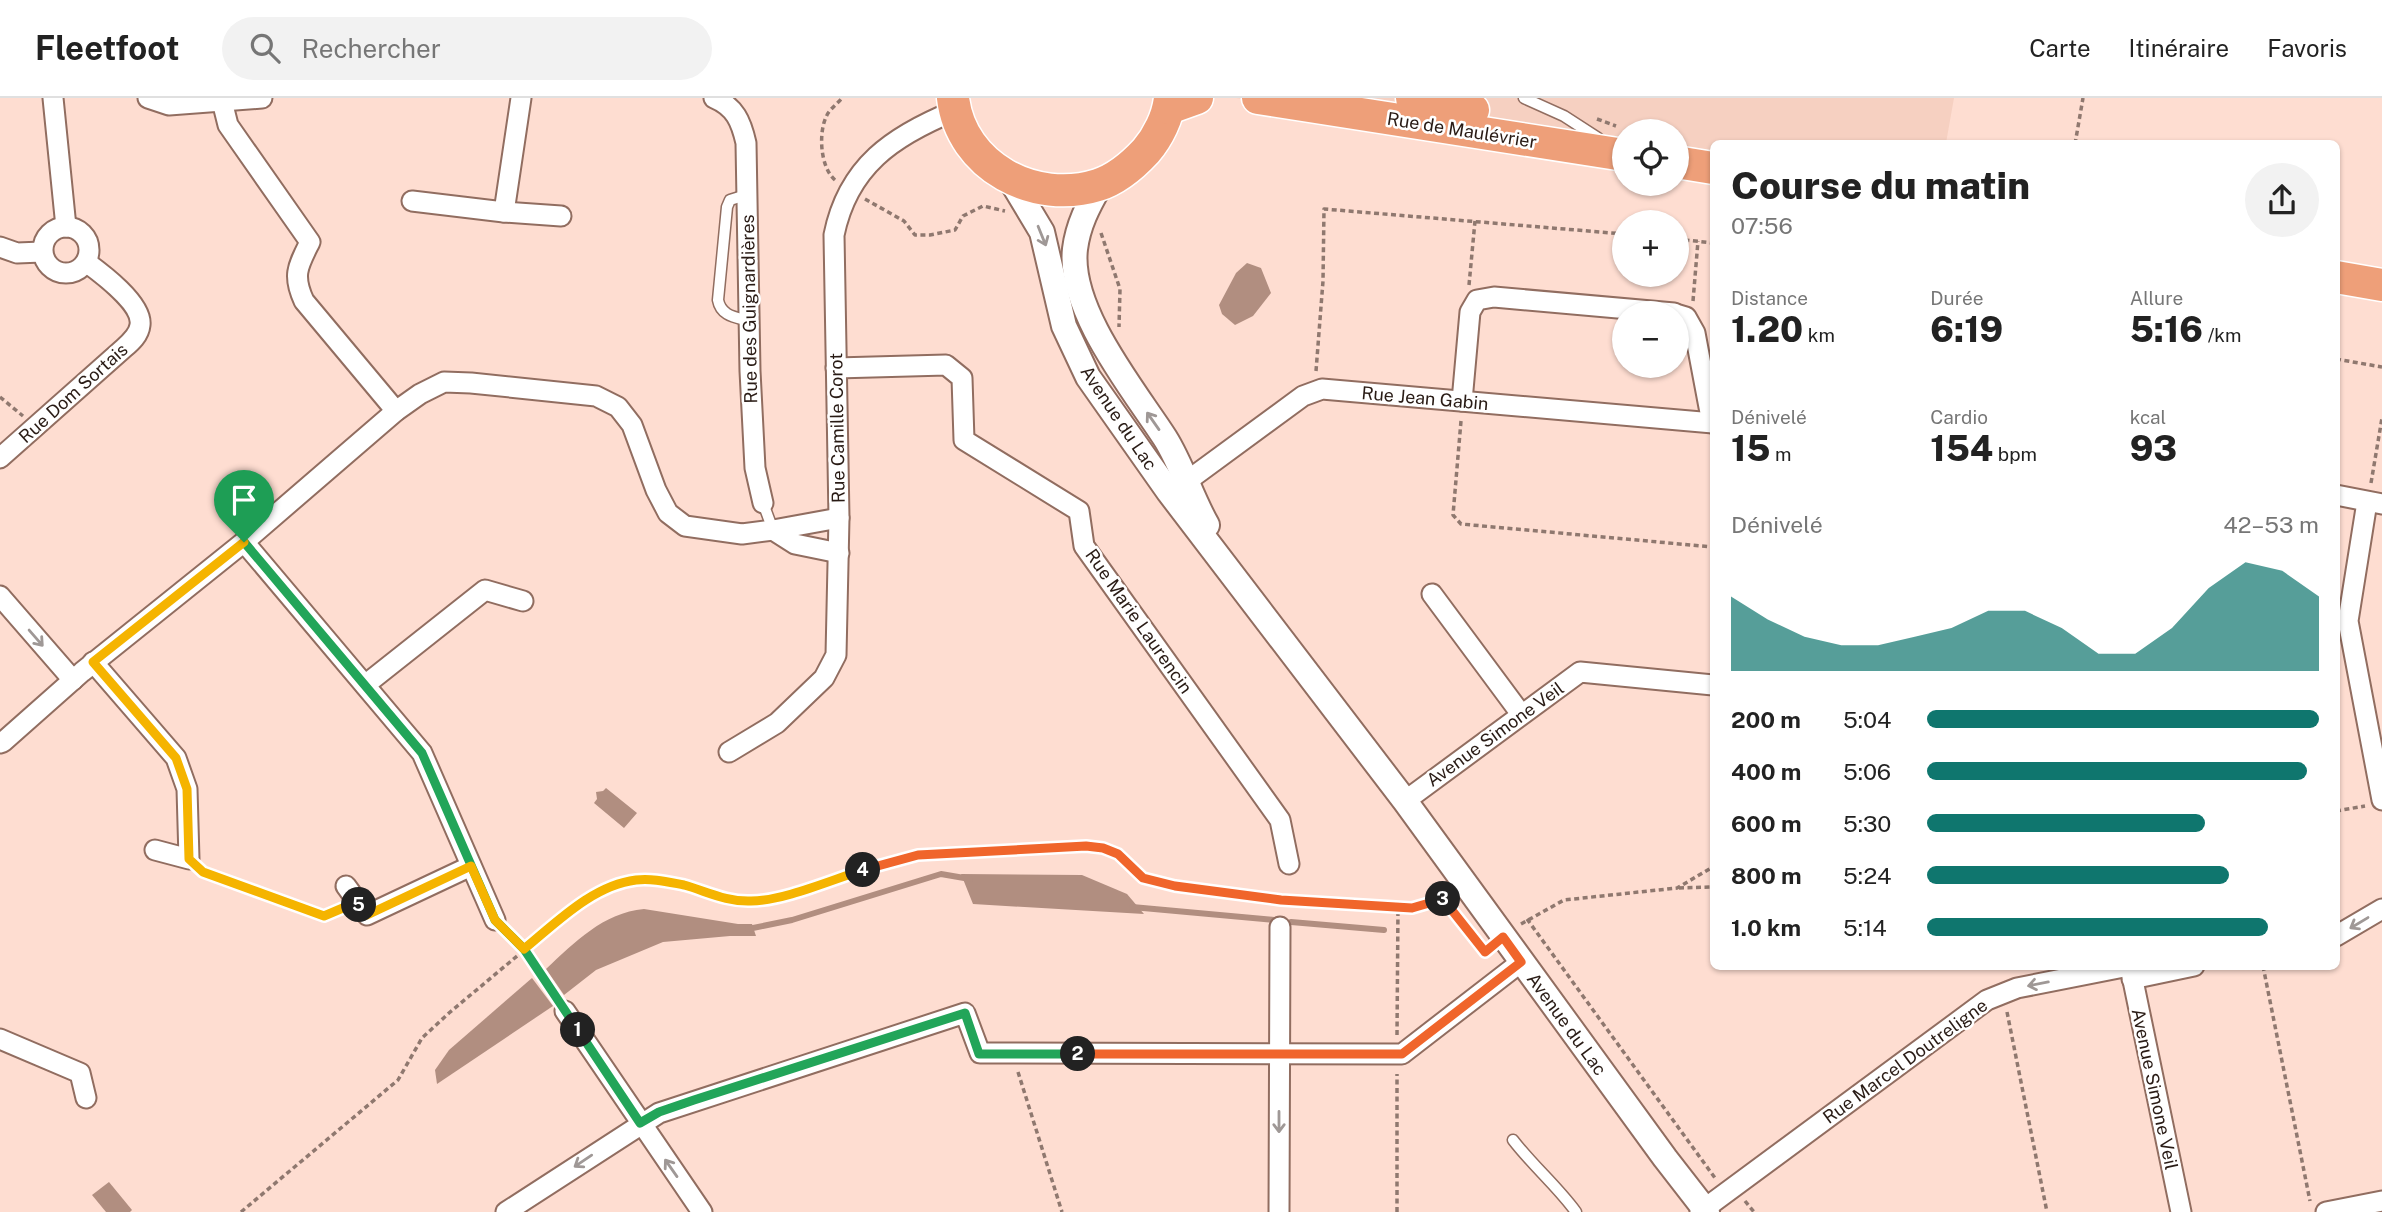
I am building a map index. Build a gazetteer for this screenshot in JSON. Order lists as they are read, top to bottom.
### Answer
{
  "streets": {
    "main road": ["Rue de Maulévrier"],
    "street": [
      "Rue des Guignardières",
      "Rue Dom Sortais",
      "Rue Jean Gabin",
      "Avenue du Lac",
      "Rue Camille Corot",
      "Rue Marie Laurencin",
      "Avenue Simone Veil",
      "Rue Marcel Doutreligne"
    ]
  },
  "crossings": [
    ["Rue Jean Gabin", "Avenue du Lac"],
    ["Avenue du Lac", "Avenue Simone Veil"],
    ["Avenue du Lac", "Rue Marcel Doutreligne"],
    ["Rue Camille Corot", "Rue Marie Laurencin"],
    ["Avenue Simone Veil", "Rue Marcel Doutreligne"]
  ],
  "page": {
    "header": "Fleetfoot",
    "search": "Rechercher",
    "nav": ["Carte", "Itinéraire", "Favoris"],
    "map_buttons": ["+", "−"],
    "heading": ["Course du matin", "07:56"],
    "stats": [
      ["Distance", "1.20 km"],
      ["Durée", "6:19"],
      ["Allure", "5:16 /km"],
      ["Dénivelé", "15 m"],
      ["Cardio", "154 bpm"],
      ["kcal", "93"]
    ],
    "chart": ["Dénivelé", "42–53 m"],
    "list": [
      {
        "name": "200 m",
        "note": "5:04"
      },
      {
        "name": "400 m",
        "note": "5:06"
      },
      {
        "name": "600 m",
        "note": "5:30"
      },
      {
        "name": "800 m",
        "note": "5:24"
      },
      {
        "name": "1.0 km",
        "note": "5:14"
      }
    ],
    "pins": [
      "4",
      "3",
      "5",
      "1",
      "2"
    ]
  }
}
